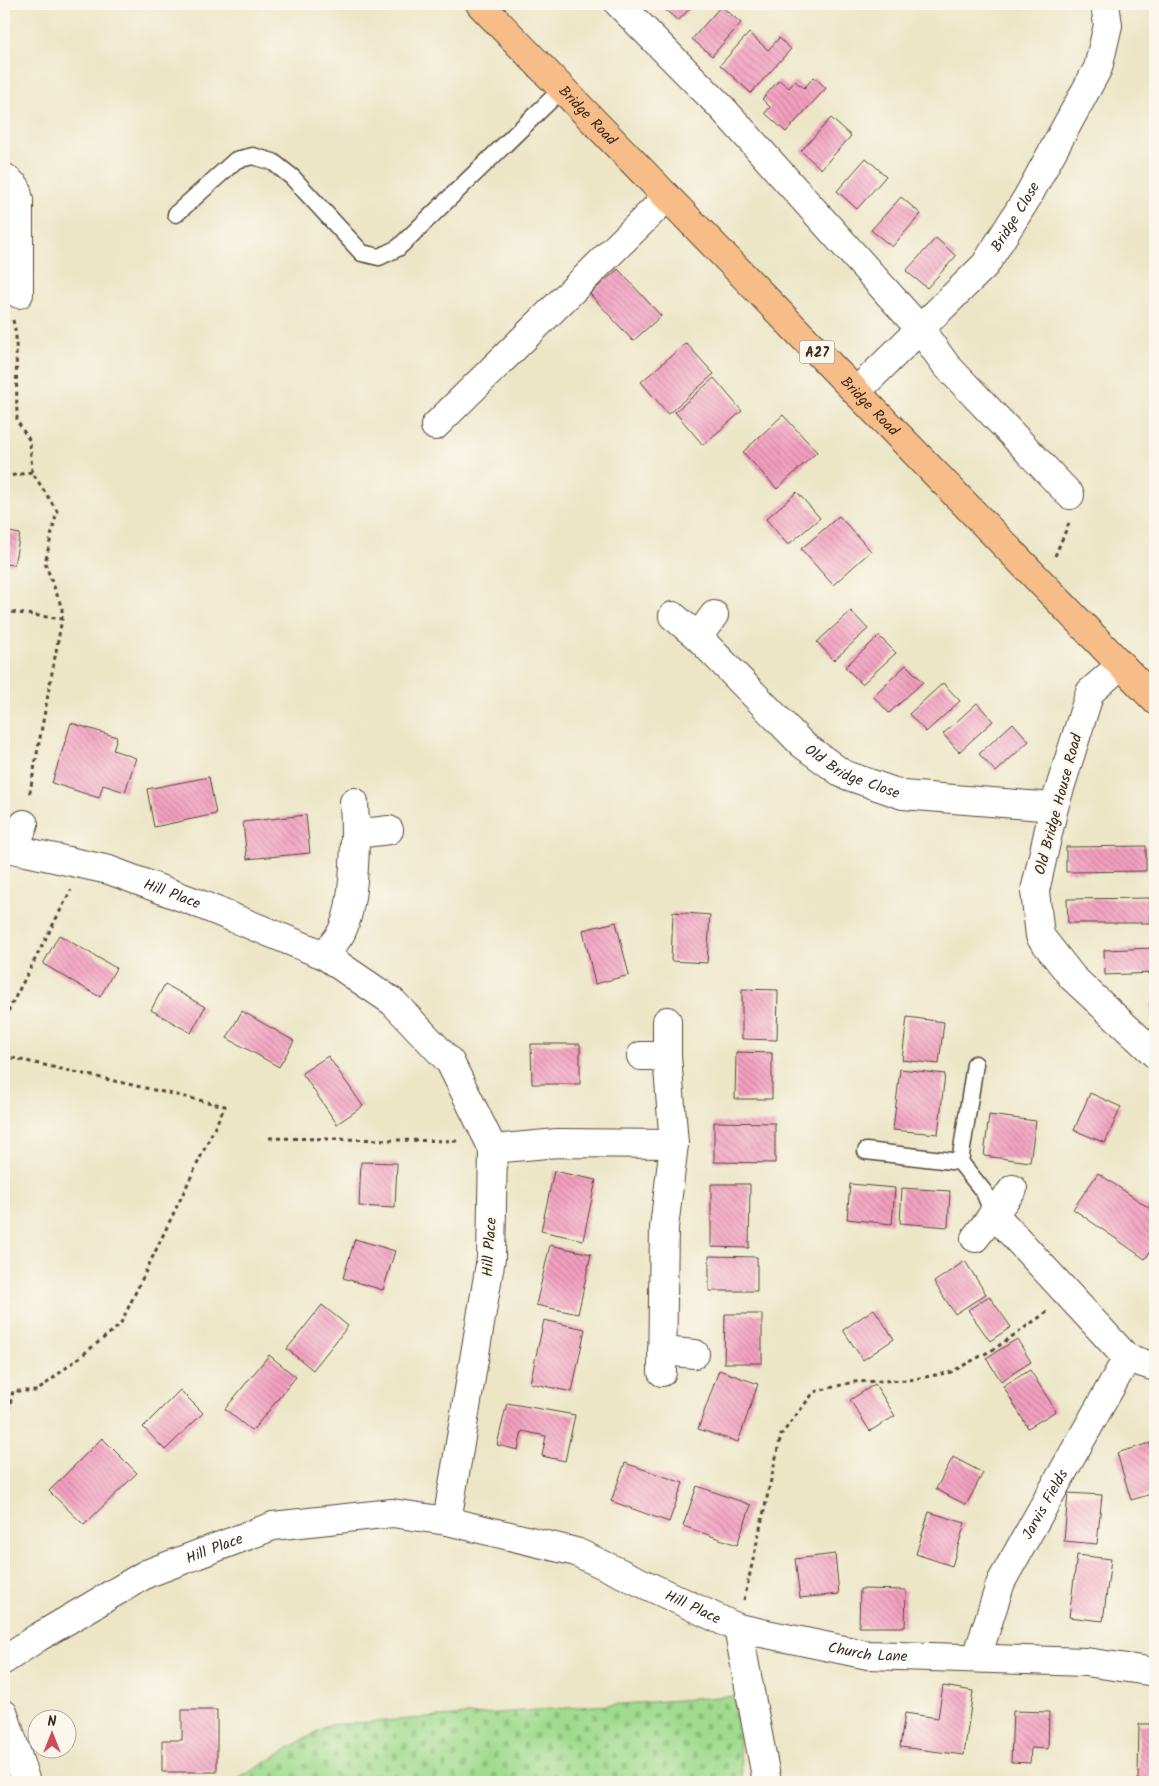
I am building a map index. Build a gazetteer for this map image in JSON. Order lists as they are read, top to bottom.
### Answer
{
  "streets": {
    "main road": ["Bridge Road", "A27"],
    "street": [
      "Bridge Close",
      "Old Bridge Close",
      "Old Bridge House Road",
      "Hill Place",
      "Jarvis Fields",
      "Church Lane"
    ]
  },
  "crossings": [
    ["Bridge Road", "Bridge Close"],
    ["Bridge Road", "Old Bridge House Road"],
    ["Old Bridge Close", "Old Bridge House Road"],
    ["Hill Place", "Church Lane"],
    ["Jarvis Fields", "Church Lane"]
  ],
  "north": "top"
}
